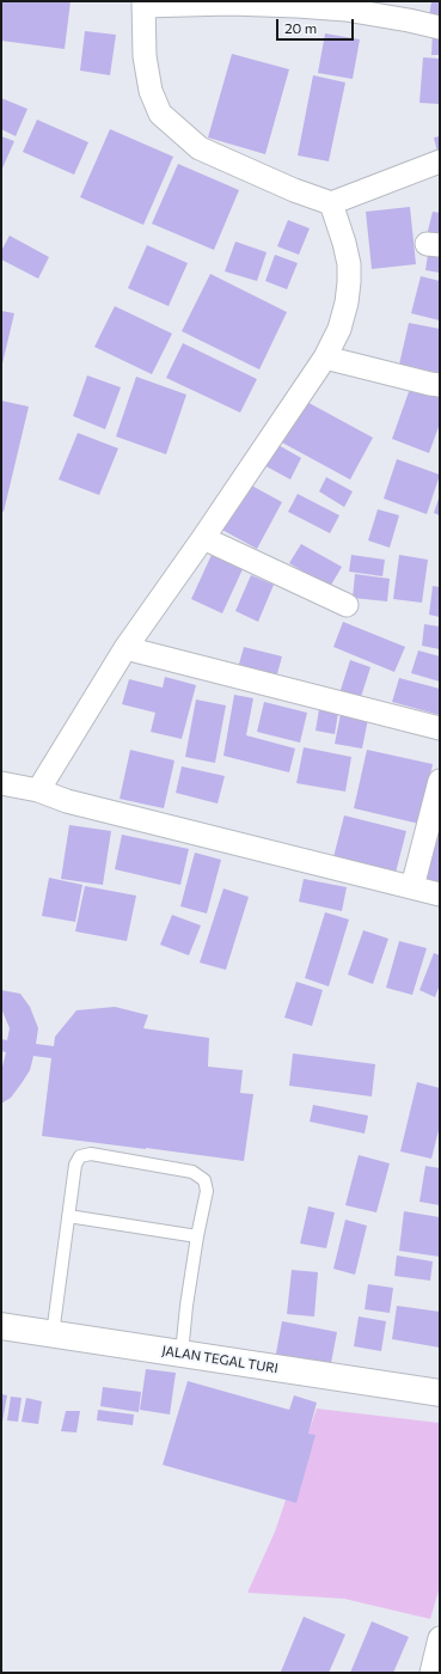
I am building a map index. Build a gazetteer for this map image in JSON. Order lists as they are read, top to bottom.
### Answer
{
  "streets": {
    "main road": ["JALAN TEGAL TURI"]
  },
  "scale_bar": "20 m"
}
